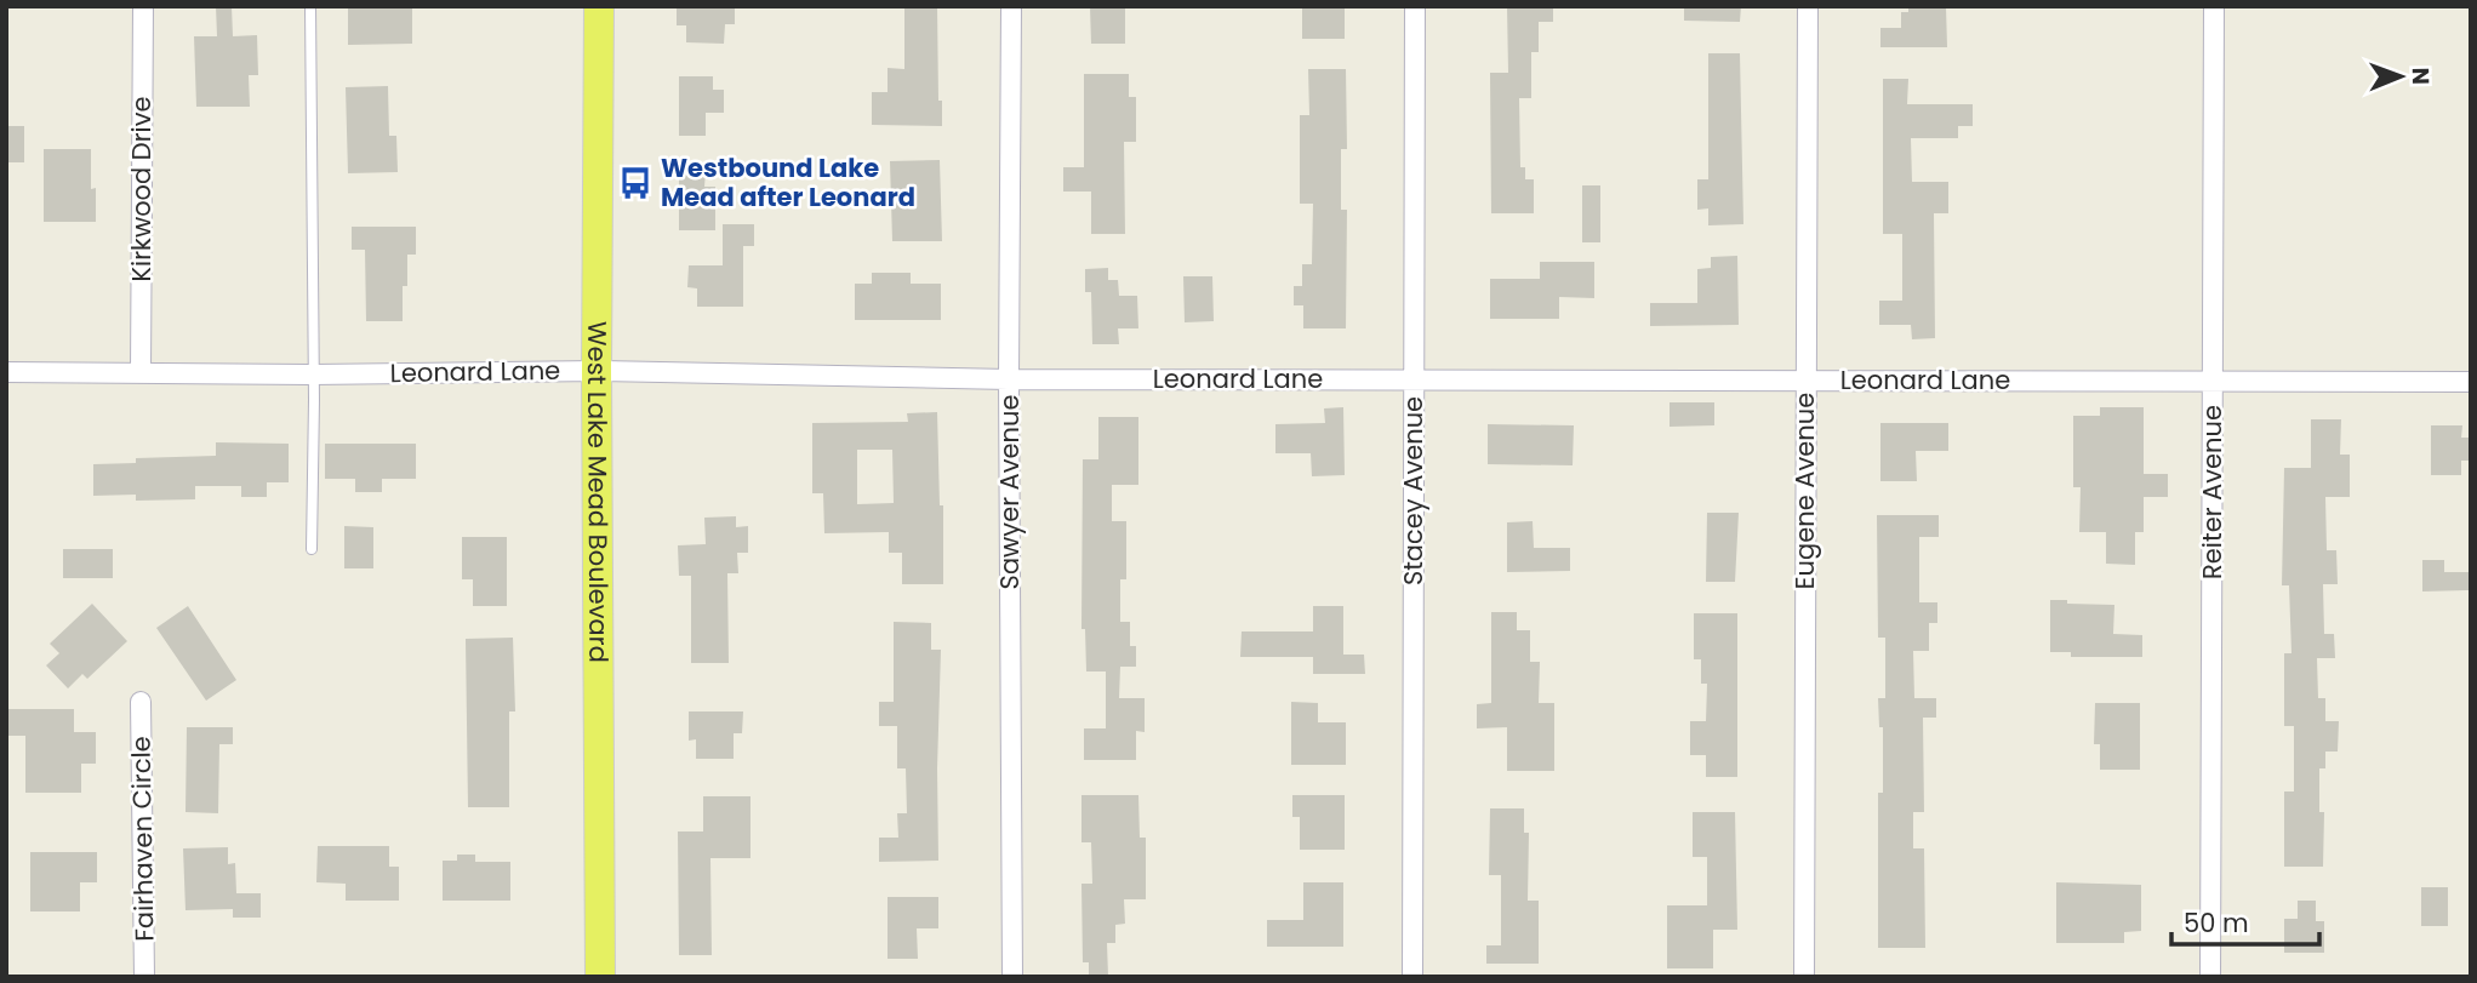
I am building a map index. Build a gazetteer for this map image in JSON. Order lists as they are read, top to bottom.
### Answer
{
  "streets": {
    "main road": ["West Lake Mead Boulevard"],
    "street": [
      "Kirkwood Drive",
      "Leonard Lane",
      "Stacey Avenue",
      "Eugene Avenue",
      "Sawyer Avenue",
      "Reiter Avenue",
      "Fairhaven Circle"
    ]
  },
  "crossings": [
    ["Kirkwood Drive", "Leonard Lane"],
    ["Leonard Lane", "Stacey Avenue"],
    ["Leonard Lane", "Eugene Avenue"],
    ["Leonard Lane", "West Lake Mead Boulevard"],
    ["Leonard Lane", "Sawyer Avenue"],
    ["Leonard Lane", "Reiter Avenue"]
  ],
  "places": {
    "bus stop": ["Westbound Lake Mead after Leonard"]
  },
  "scale_bar": "50 m",
  "north": "right"
}
